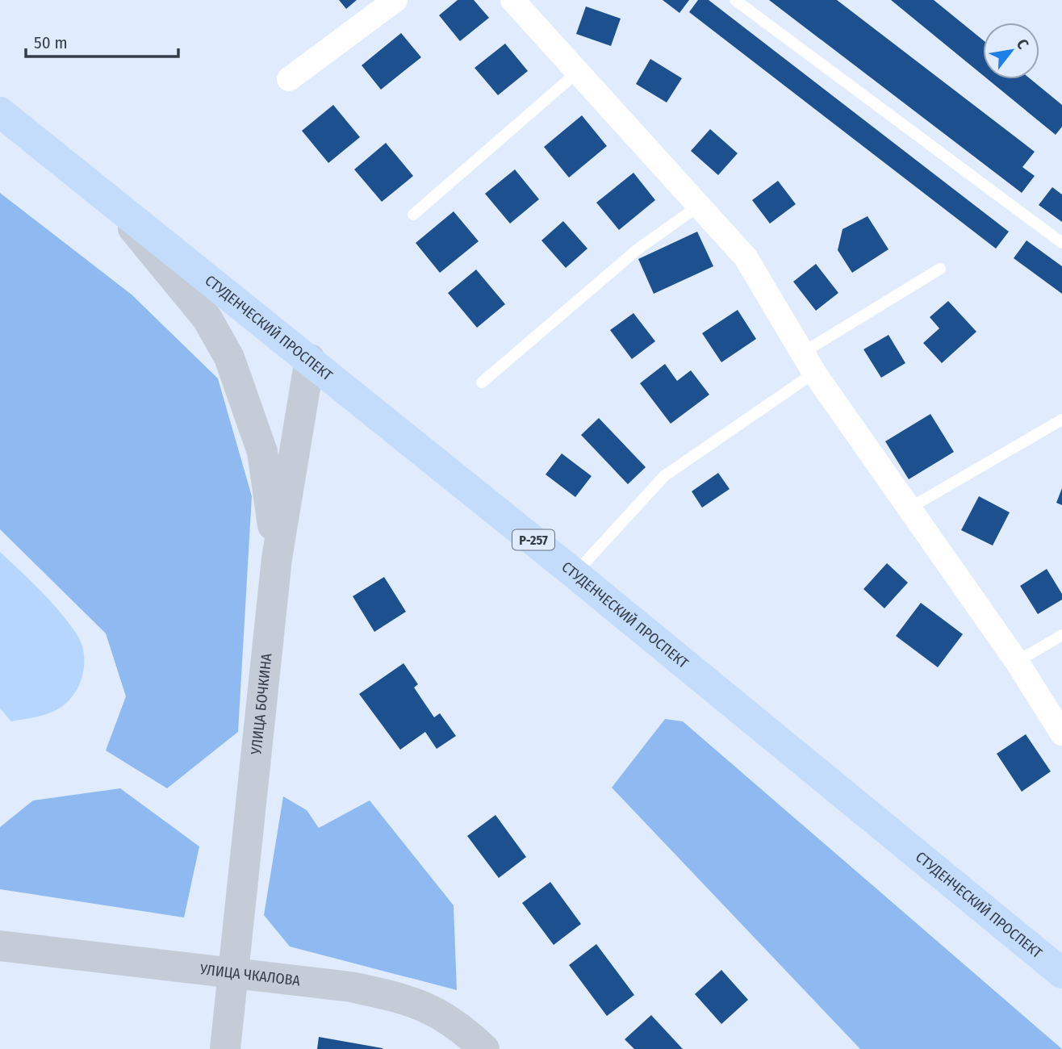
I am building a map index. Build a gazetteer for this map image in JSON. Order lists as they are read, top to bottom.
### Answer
{
  "streets": {
    "highway": ["СТУДЕНЧЕСКИЙ ПРОСПЕКТ", "Р-257"],
    "main road": ["УЛИЦА БОЧКИНА", "УЛИЦА ЧКАЛОВА"]
  },
  "crossings": [
    ["СТУДЕНЧЕСКИЙ ПРОСПЕКТ", "УЛИЦА БОЧКИНА"],
    ["УЛИЦА БОЧКИНА", "УЛИЦА ЧКАЛОВА"]
  ],
  "scale_bar": "50 m",
  "north": "top right"
}
